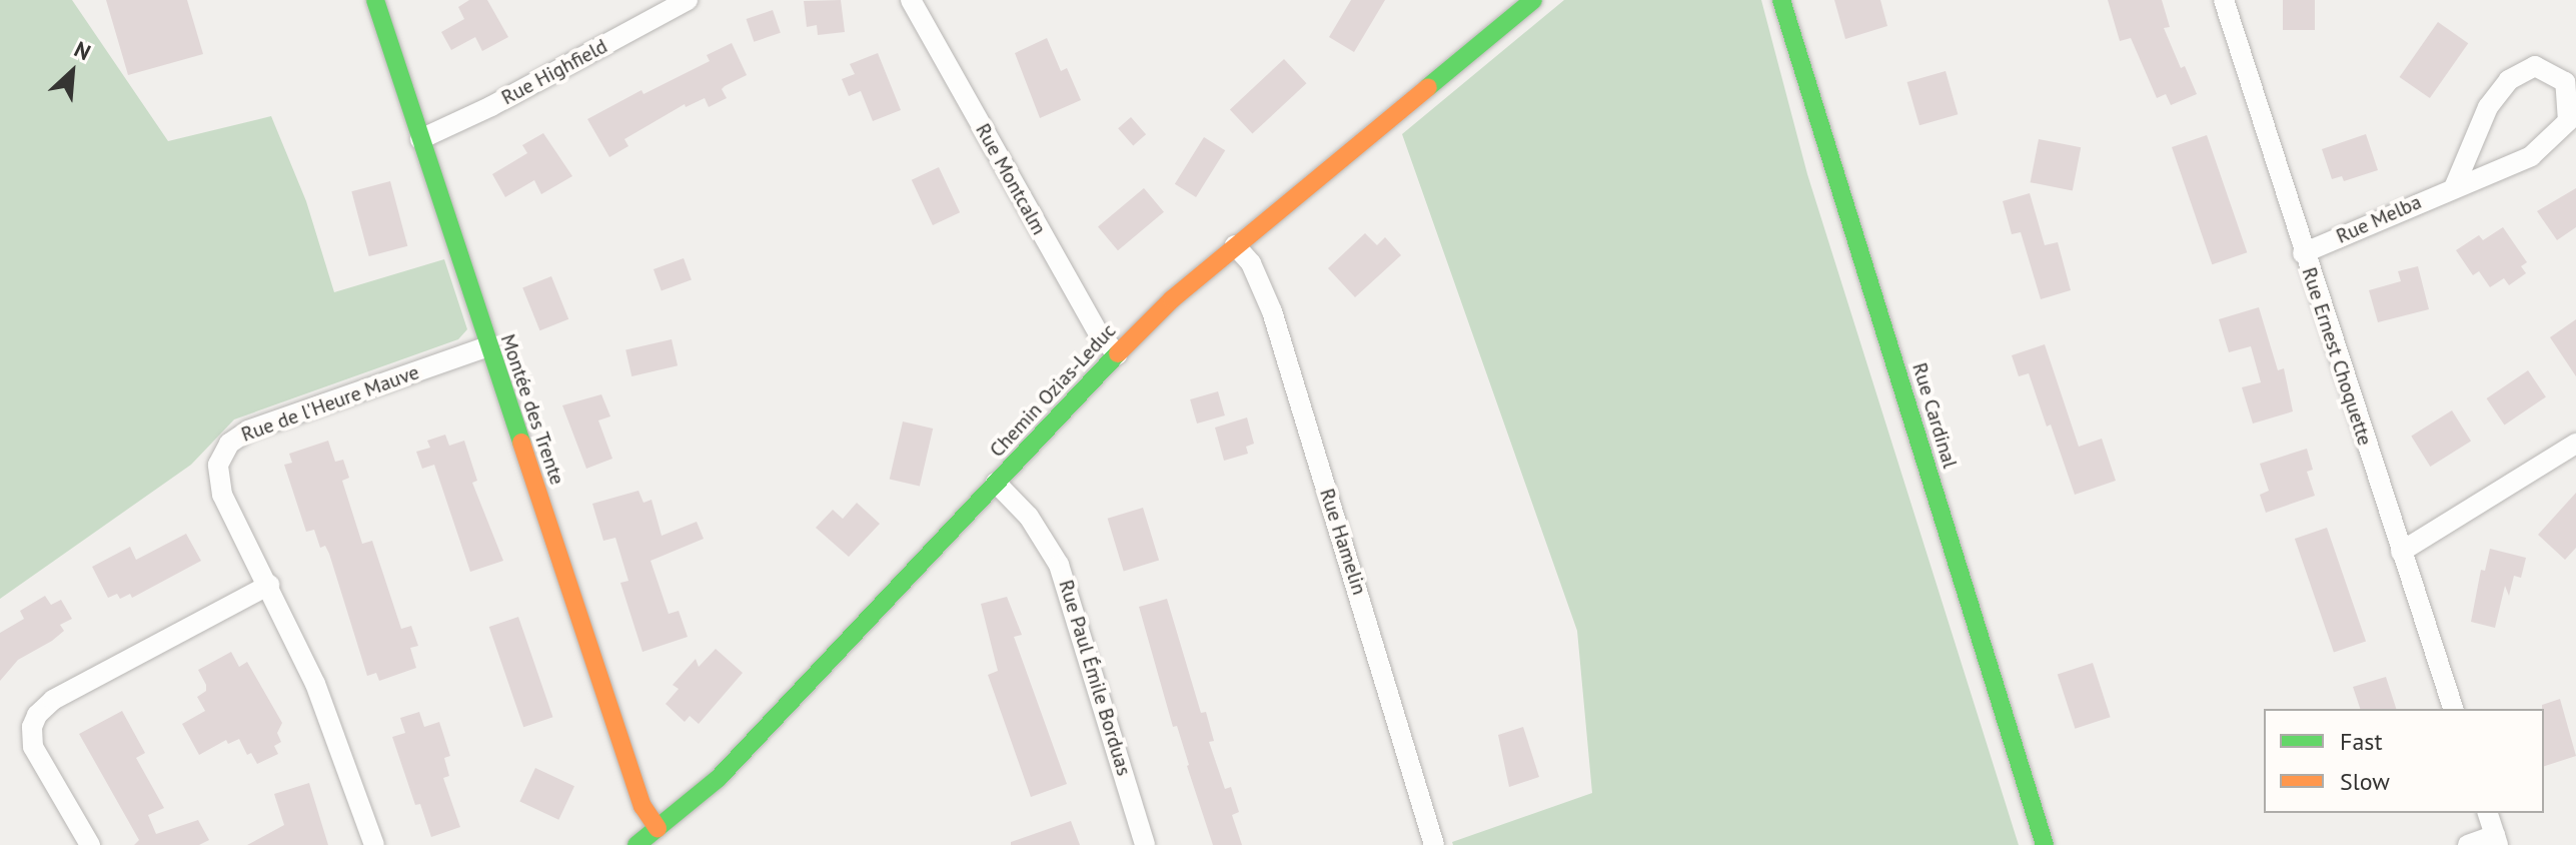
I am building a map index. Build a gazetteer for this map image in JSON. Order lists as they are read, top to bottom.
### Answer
{
  "streets": {
    "street": [
      "Rue Highfield",
      "Rue Montcalm",
      "Rue Melba",
      "Rue Ernest Choquette",
      "Chemin Ozias-Leduc",
      "Rue de l'Heure Mauve",
      "Montée des Trente",
      "Rue Cardinal",
      "Rue Hamelin",
      "Rue Paul Émile Borduas"
    ]
  },
  "crossings": [
    ["Rue Highfield", "Montée des Trente"],
    ["Rue Montcalm", "Chemin Ozias-Leduc"],
    ["Rue Melba", "Rue Ernest Choquette"],
    ["Chemin Ozias-Leduc", "Montée des Trente"],
    ["Chemin Ozias-Leduc", "Rue Hamelin"],
    ["Chemin Ozias-Leduc", "Rue Paul Émile Borduas"],
    ["Rue de l'Heure Mauve", "Montée des Trente"]
  ],
  "legend": ["Fast", "Slow"],
  "north": "top right"
}
